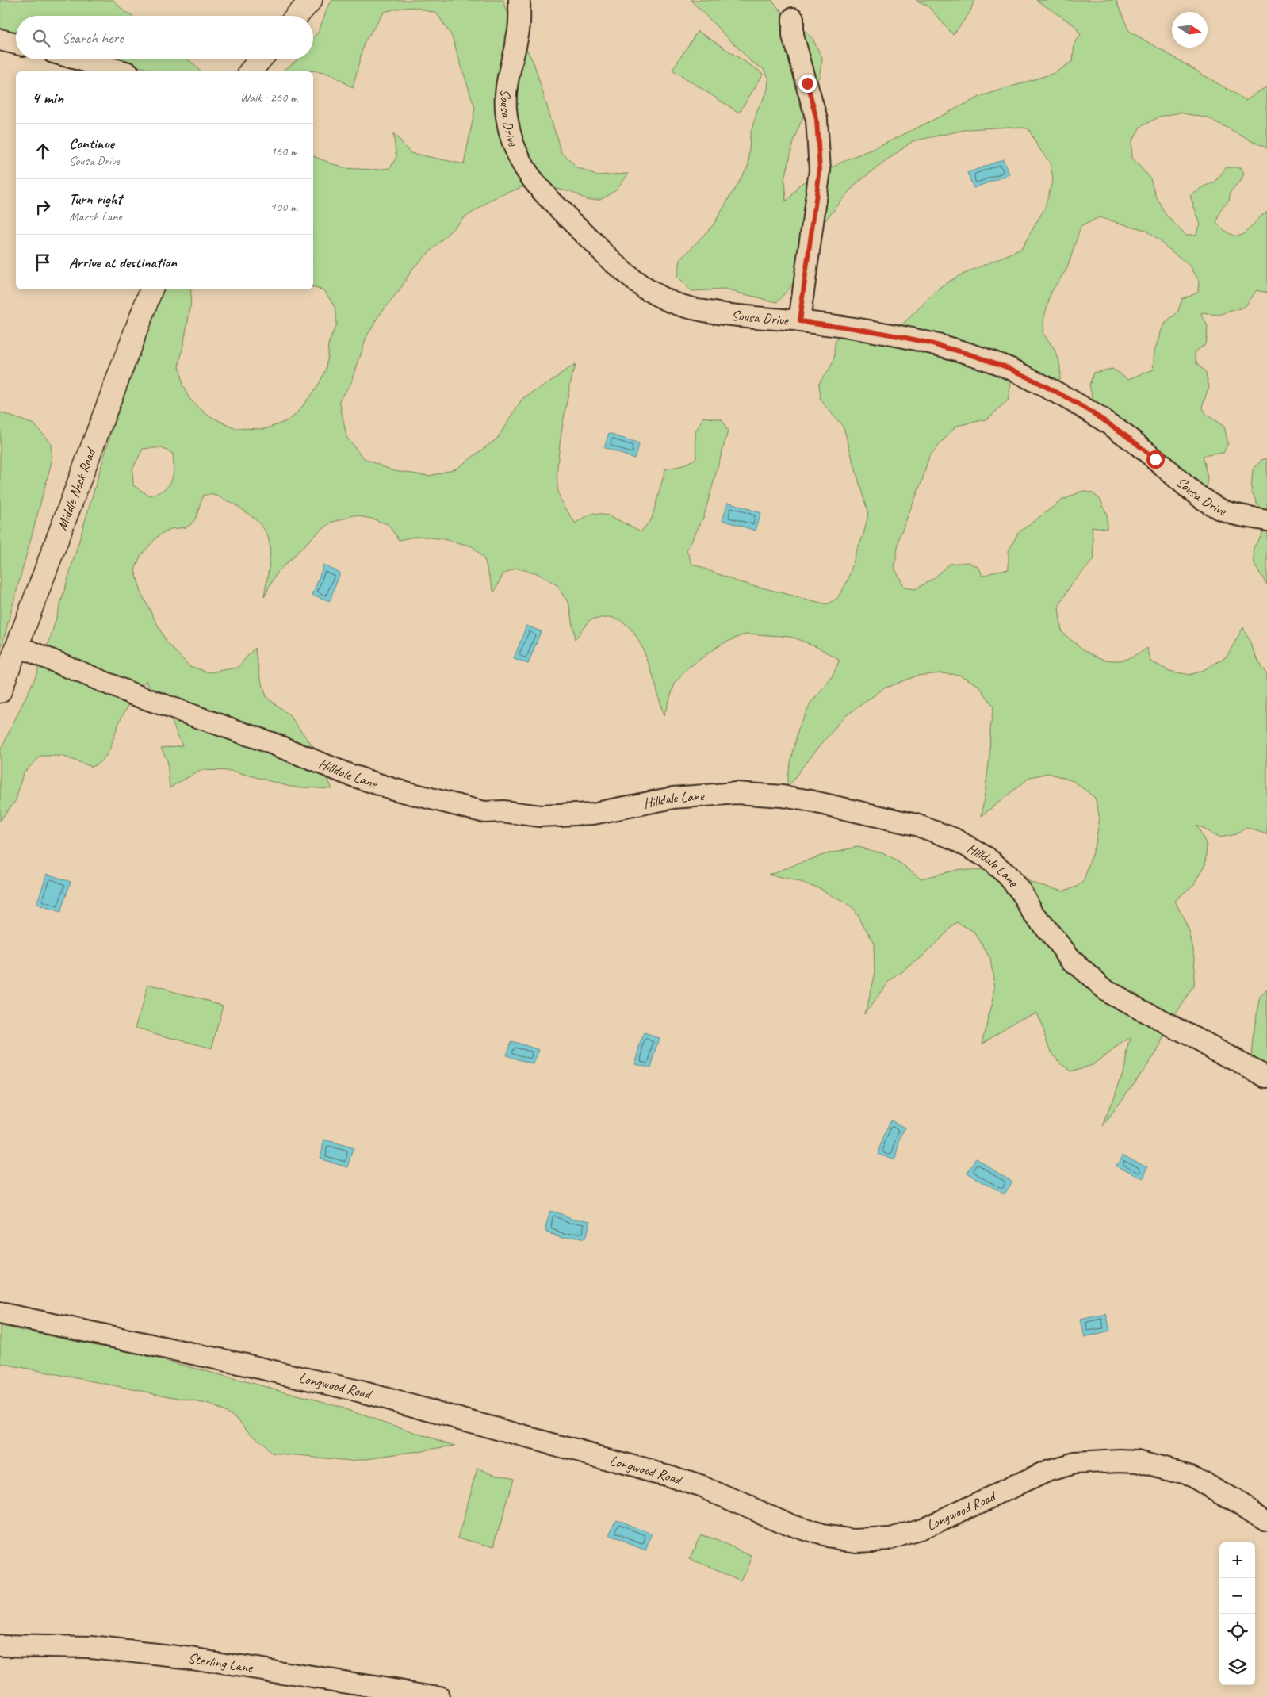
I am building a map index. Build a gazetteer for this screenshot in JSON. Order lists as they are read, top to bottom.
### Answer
{
  "streets": {
    "main road": ["Middle Neck Road"],
    "street": [
      "Sousa Drive",
      "Hilldale Lane",
      "Longwood Road",
      "Sterling Lane"
    ]
  },
  "crossings": [
    ["Middle Neck Road", "Hilldale Lane"]
  ],
  "north": "right",
  "page": {
    "search": "Search here",
    "heading": ["4 min", "Walk · 260 m"],
    "list": [
      ["Continue", "Sousa Drive", "160 m"],
      ["Turn right", "March Lane", "100 m"],
      "Arrive at destination"
    ],
    "map_buttons": ["+", "−"]
  }
}
